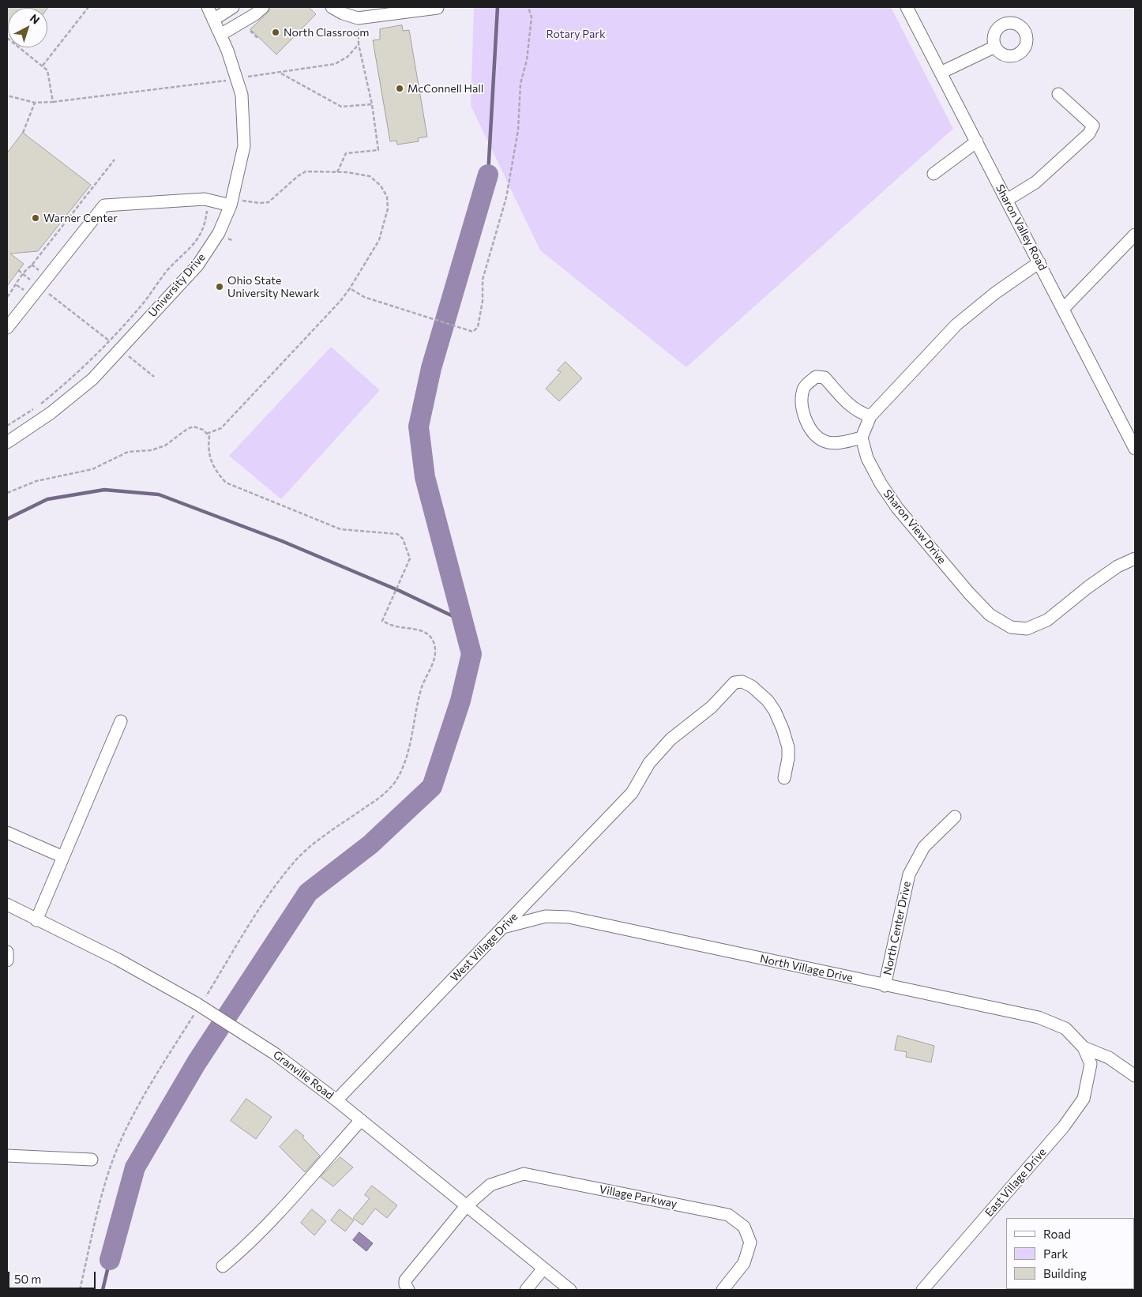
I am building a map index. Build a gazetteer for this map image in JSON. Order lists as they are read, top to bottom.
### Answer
{
  "streets": {
    "street": [
      "Sharon Valley Road",
      "University Drive",
      "Sharon View Drive",
      "North Center Drive",
      "West Village Drive",
      "North Village Drive",
      "Granville Road",
      "East Village Drive",
      "Village Parkway"
    ]
  },
  "crossings": [
    ["North Center Drive", "North Village Drive"],
    ["West Village Drive", "North Village Drive"],
    ["West Village Drive", "Granville Road"],
    ["North Village Drive", "East Village Drive"],
    ["Granville Road", "Village Parkway"]
  ],
  "parks": ["Rotary Park"],
  "places": [
    "North Classroom",
    "McConnell Hall",
    "Warner Center",
    "Ohio State University Newark"
  ],
  "legend": ["Road", "Park", "Building"],
  "scale_bar": "50 m",
  "north": "top right"
}
